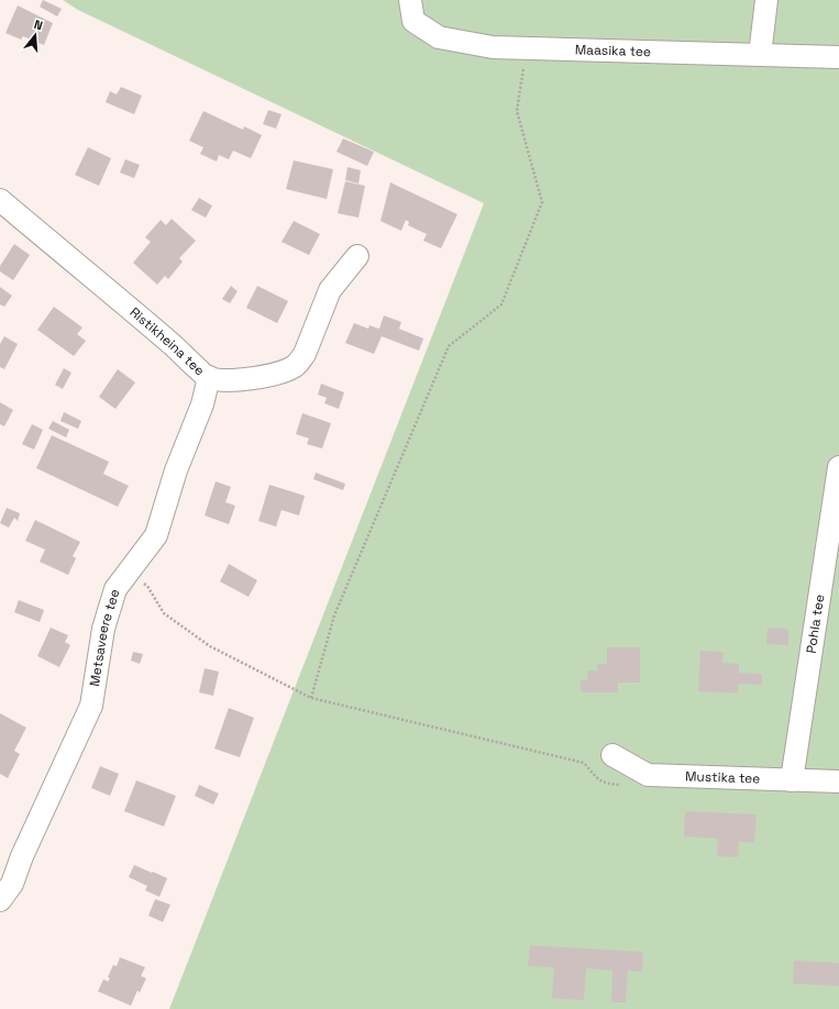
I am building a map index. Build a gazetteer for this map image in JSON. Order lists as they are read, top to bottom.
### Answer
{
  "streets": {
    "street": [
      "Maasika tee",
      "Ristikheina tee",
      "Pohla tee",
      "Metsaveere tee",
      "Mustika tee"
    ]
  },
  "crossings": [
    ["Ristikheina tee", "Metsaveere tee"],
    ["Pohla tee", "Mustika tee"]
  ],
  "north": "top"
}
